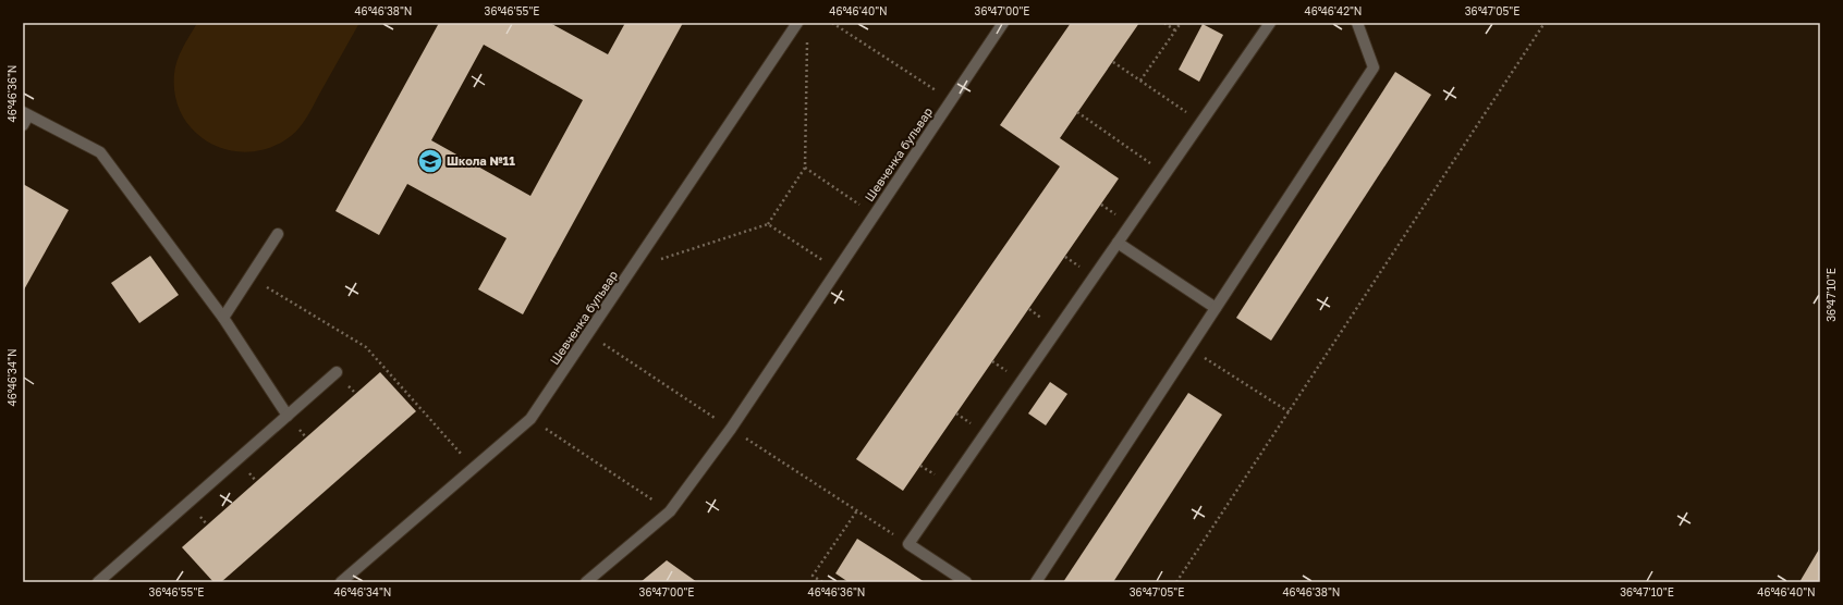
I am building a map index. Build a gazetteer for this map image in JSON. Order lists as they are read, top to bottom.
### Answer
{
  "streets": {
    "street": ["Шевченка бульвар"]
  },
  "places": {
    "school or university": ["Школа №11"]
  },
  "coordinates": [
    "46°46'38\"N",
    "36°46'55\"E",
    "46°46'40\"N",
    "36°47'00\"E",
    "46°46'42\"N",
    "36°47'05\"E",
    "46°46'36\"N",
    "36°47'10\"E",
    "46°46'34\"N"
  ]
}
